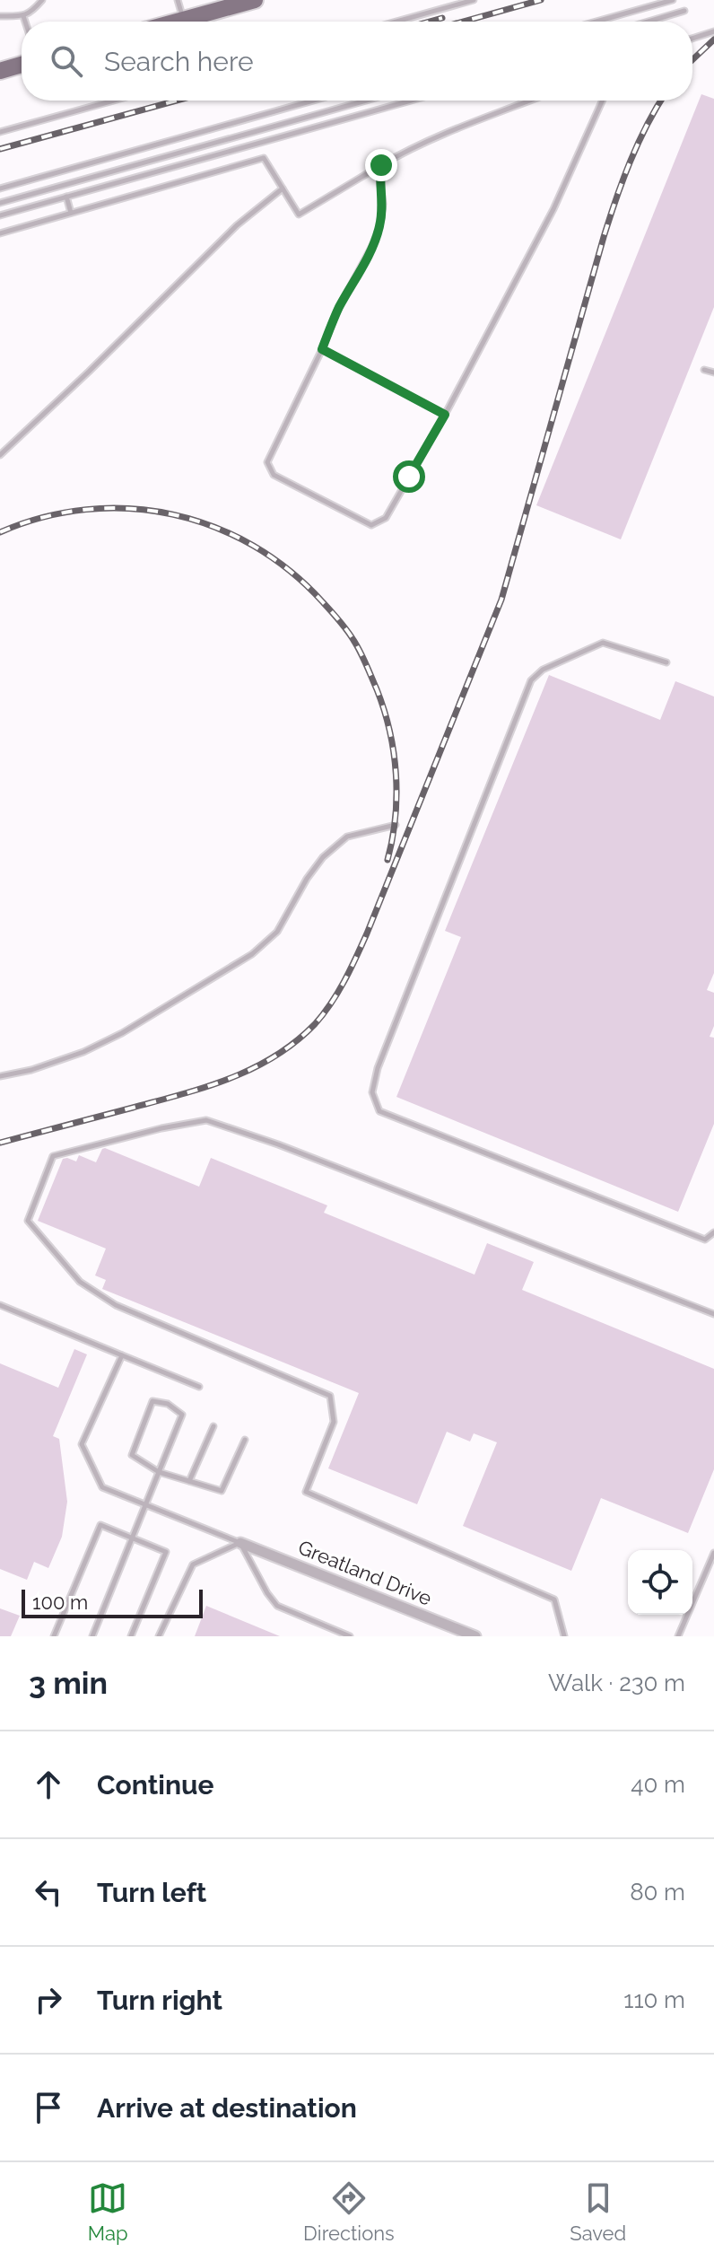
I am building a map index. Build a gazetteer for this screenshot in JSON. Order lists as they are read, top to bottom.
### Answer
{
  "streets": {
    "street": ["Greatland Drive"]
  },
  "scale_bar": "100 m",
  "page": {
    "search": "Search here",
    "scale": "100 m",
    "heading": ["3 min", "Walk · 230 m"],
    "list": [
      ["Continue", "40 m"],
      ["Turn left", "80 m"],
      ["Turn right", "110 m"],
      "Arrive at destination"
    ],
    "nav": ["Map", "Directions", "Saved"]
  }
}
